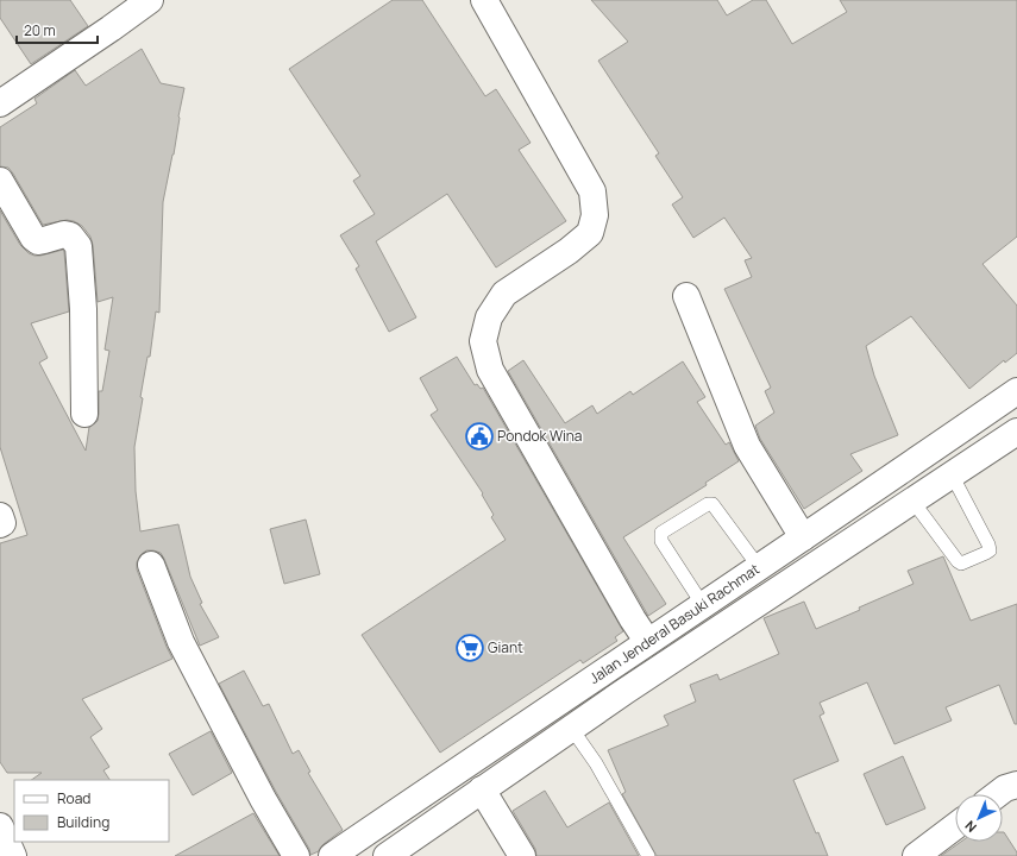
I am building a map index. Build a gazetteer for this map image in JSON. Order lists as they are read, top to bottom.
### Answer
{
  "streets": {
    "street": ["Jalan Jenderal Basuki Rachmat"]
  },
  "places": {
    "public building": ["Pondok Wina"],
    "supermarket": ["Giant"]
  },
  "legend": ["Road", "Building"],
  "scale_bar": "20 m",
  "north": "bottom left"
}
